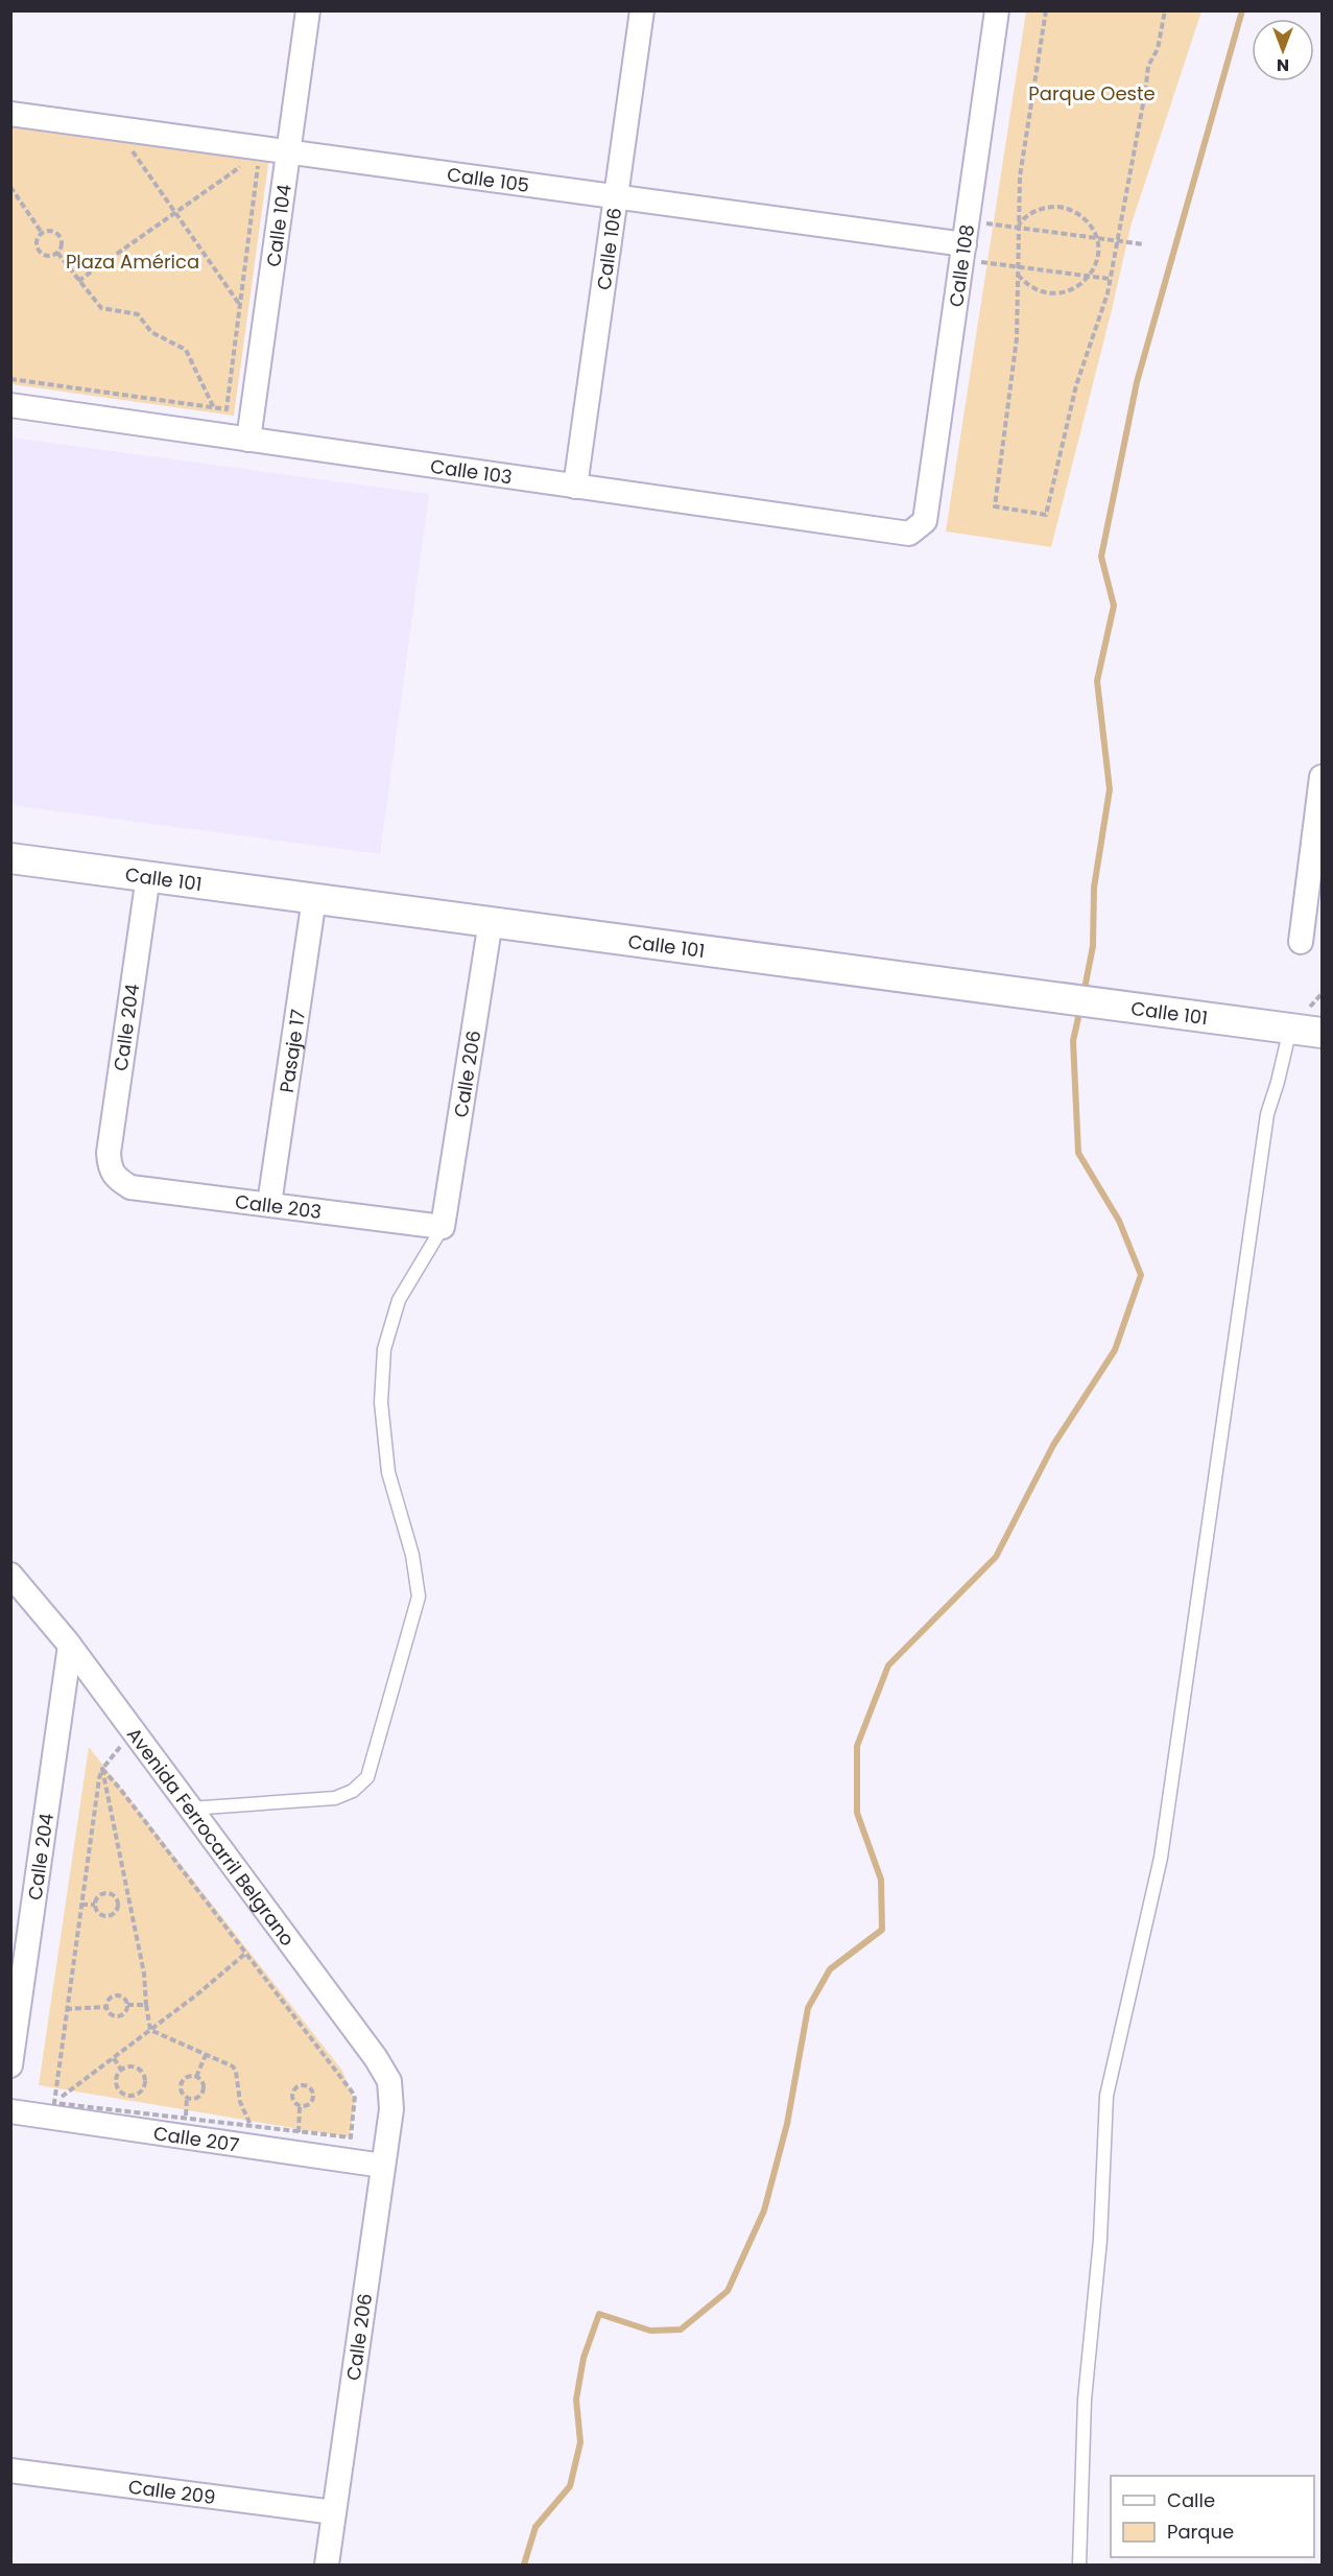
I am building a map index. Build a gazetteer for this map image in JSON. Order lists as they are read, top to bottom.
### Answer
{
  "streets": {
    "street": [
      "Calle 105",
      "Calle 104",
      "Calle 106",
      "Calle 108",
      "Calle 103",
      "Calle 101",
      "Calle 204",
      "Pasaje 17",
      "Calle 206",
      "Calle 203",
      "Avenida Ferrocarril Belgrano",
      "Calle 207",
      "Calle 209"
    ]
  },
  "crossings": [
    ["Calle 105", "Calle 104"],
    ["Calle 105", "Calle 106"],
    ["Calle 105", "Calle 108"],
    ["Calle 104", "Calle 103"],
    ["Calle 106", "Calle 103"],
    ["Calle 108", "Calle 103"],
    ["Calle 101", "Calle 204"],
    ["Calle 101", "Pasaje 17"],
    ["Calle 101", "Calle 206"],
    ["Calle 204", "Calle 203"],
    ["Calle 204", "Avenida Ferrocarril Belgrano"],
    ["Pasaje 17", "Calle 203"],
    ["Calle 206", "Calle 203"],
    ["Calle 206", "Avenida Ferrocarril Belgrano"],
    ["Calle 206", "Calle 207"],
    ["Calle 206", "Calle 209"]
  ],
  "parks": ["Parque Oeste", "Plaza América"],
  "legend": ["Calle", "Parque"],
  "north": "bottom"
}
